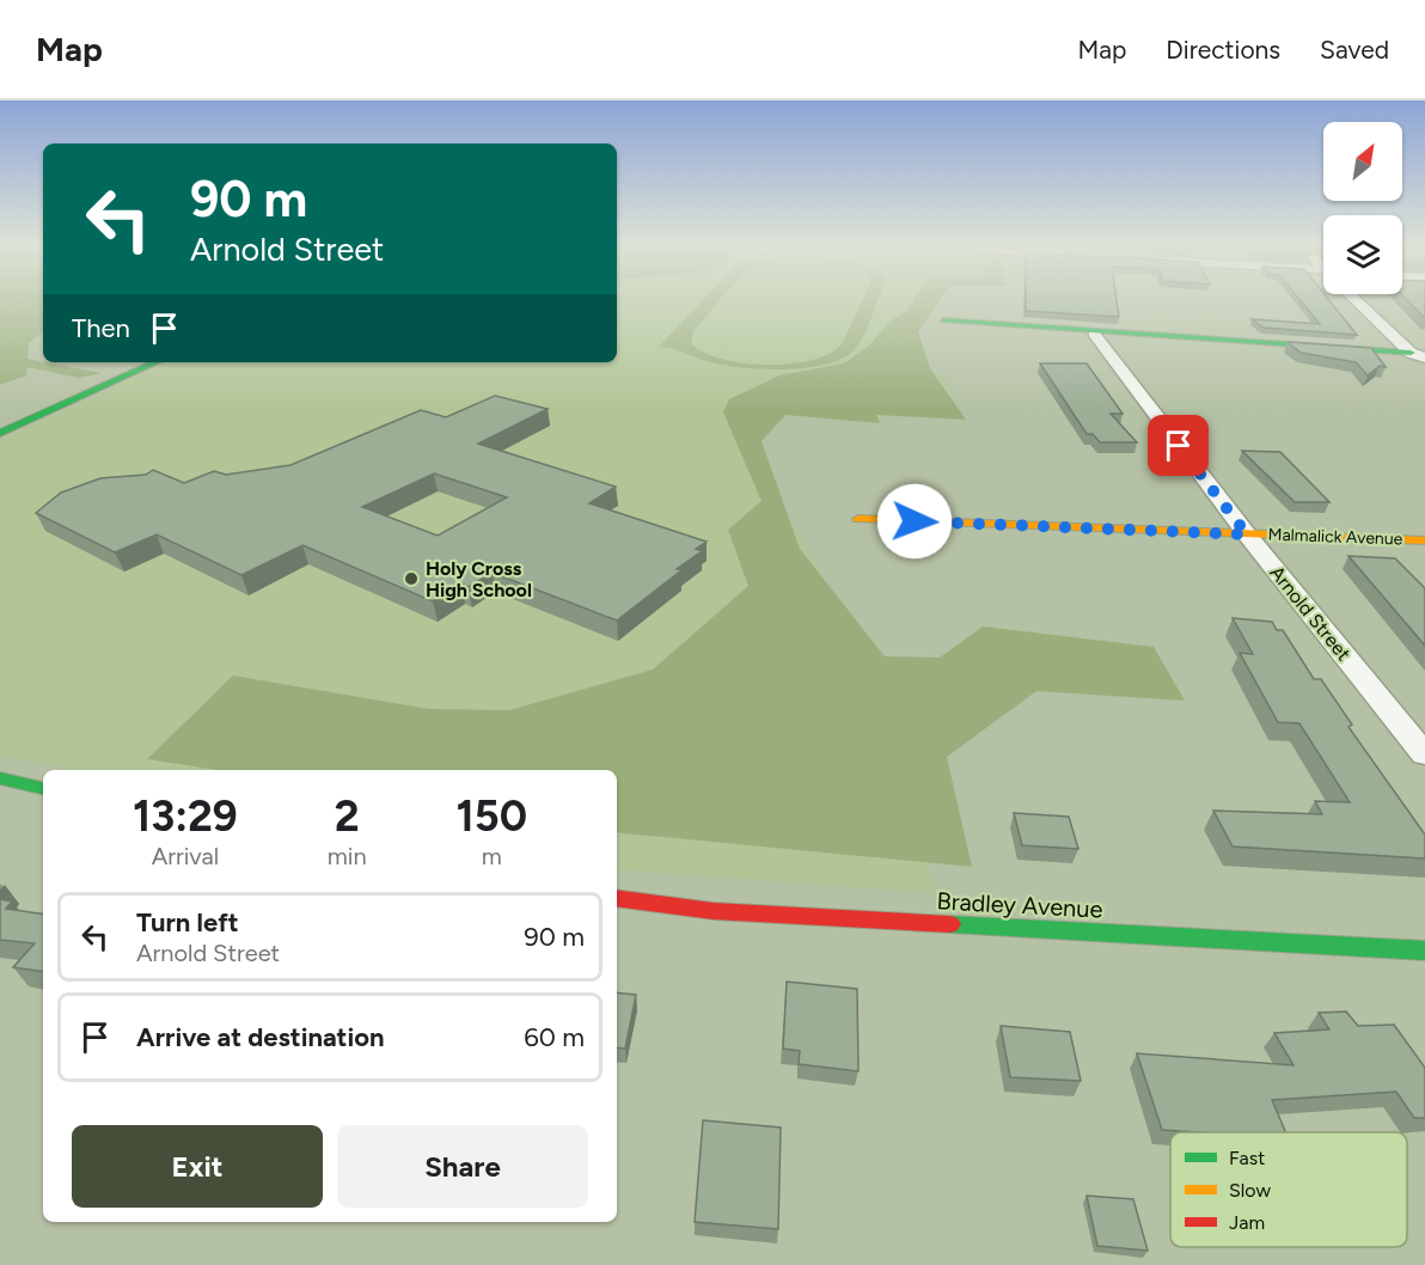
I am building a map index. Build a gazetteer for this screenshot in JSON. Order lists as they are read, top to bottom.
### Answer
{
  "streets": {
    "street": ["Malmalick Avenue", "Arnold Street", "Bradley Avenue"]
  },
  "crossings": [
    ["Malmalick Avenue", "Arnold Street"]
  ],
  "places": ["Holy Cross High School"],
  "legend": ["Fast", "Slow", "Jam"],
  "north": "top right",
  "page": {
    "header": "Map",
    "nav": ["Map", "Directions", "Saved"],
    "turn": ["90 m", "Arnold Street"],
    "then": "Then",
    "eta": [
      "13:29",
      "Arrival",
      "2",
      "min",
      "150",
      "m"
    ],
    "list": [
      {
        "name": "Turn left",
        "note": "Arnold Street",
        "value": "90 m"
      },
      {
        "name": "Arrive at destination",
        "value": "60 m"
      }
    ],
    "buttons": ["Exit", "Share"]
  }
}
